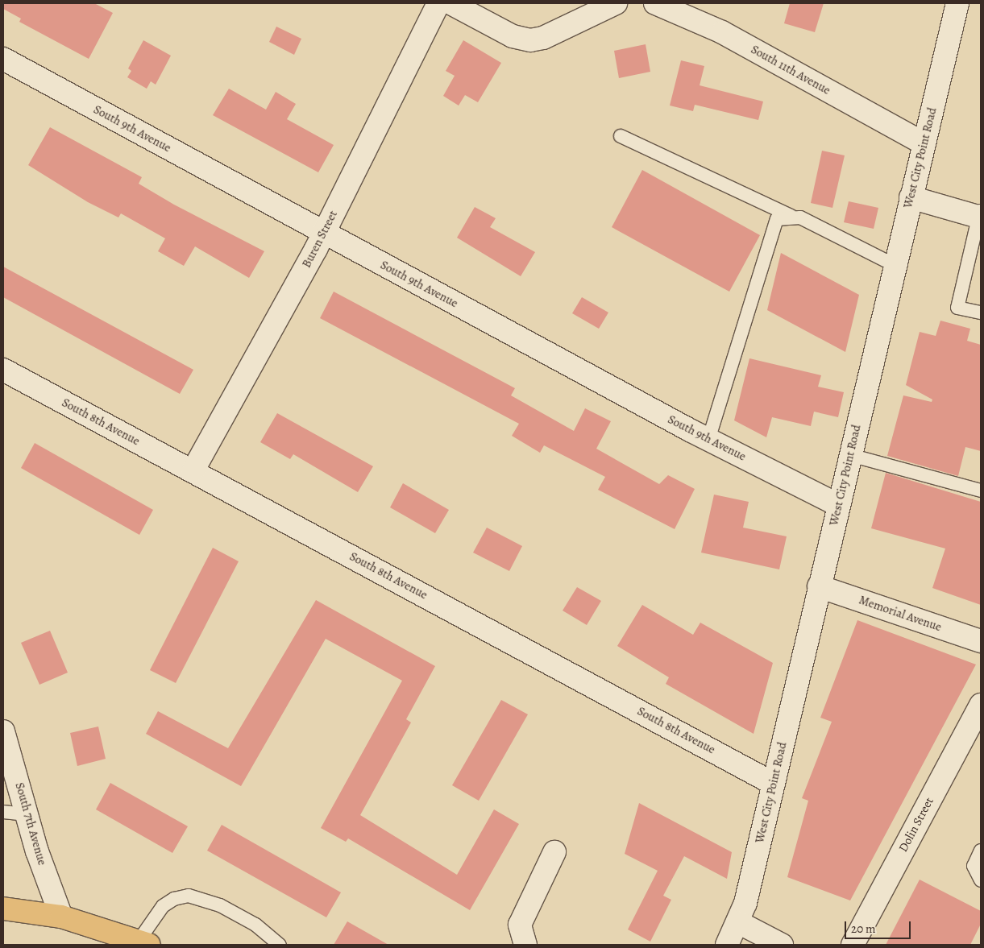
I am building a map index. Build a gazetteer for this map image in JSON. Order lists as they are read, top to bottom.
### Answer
{
  "streets": {
    "street": [
      "South 11th Avenue",
      "South 9th Avenue",
      "West City Point Road",
      "Buren Street",
      "South 8th Avenue",
      "Memorial Avenue",
      "South 7th Avenue",
      "Dolin Street"
    ]
  },
  "crossings": [
    ["South 11th Avenue", "West City Point Road"],
    ["South 9th Avenue", "West City Point Road"],
    ["South 9th Avenue", "Buren Street"],
    ["West City Point Road", "South 8th Avenue"],
    ["West City Point Road", "Memorial Avenue"],
    ["Buren Street", "South 8th Avenue"]
  ],
  "scale_bar": "20 m"
}
